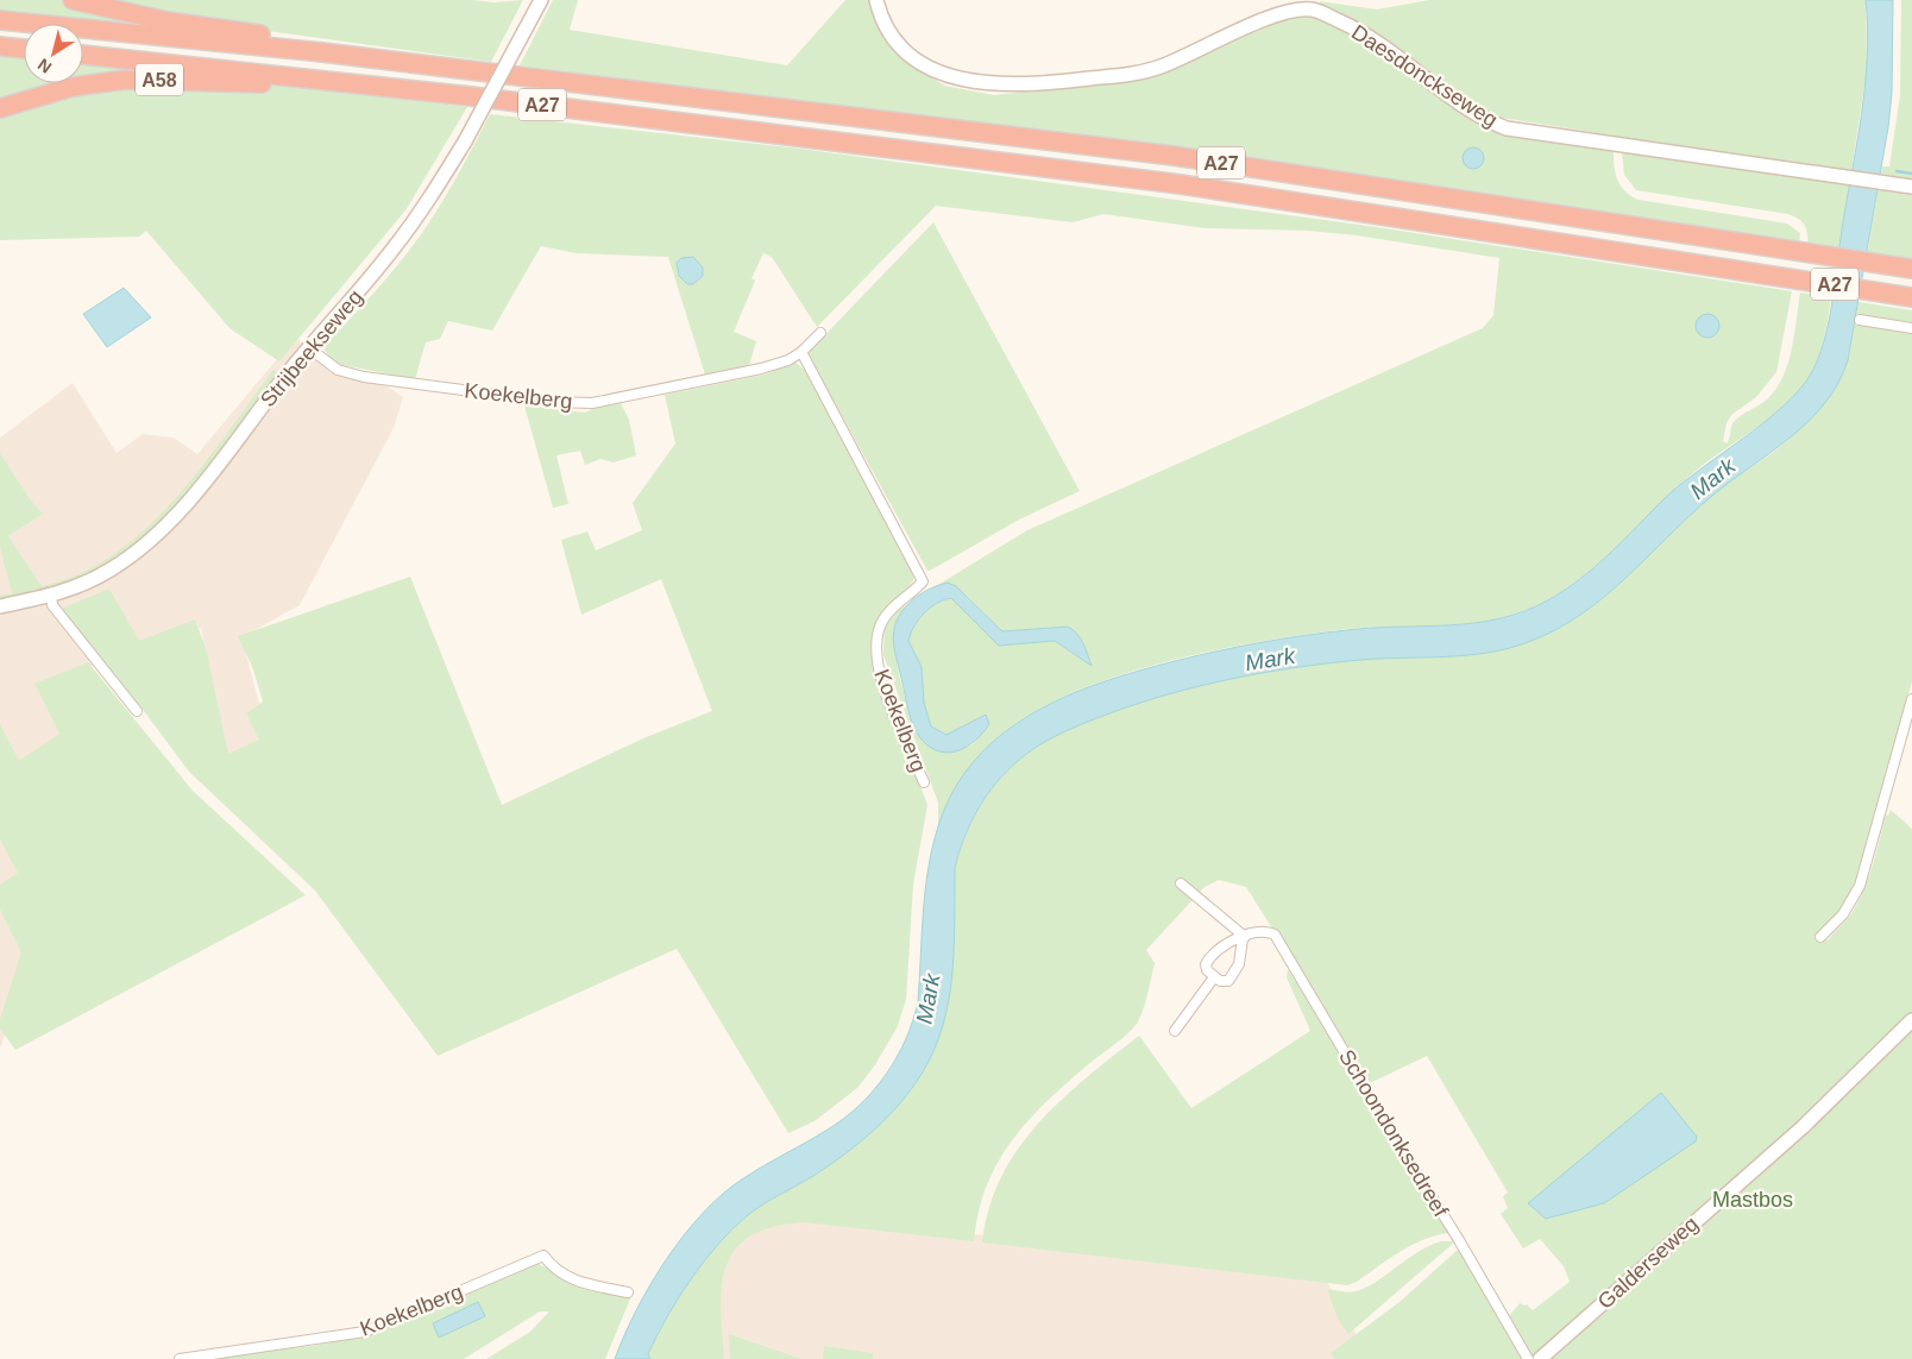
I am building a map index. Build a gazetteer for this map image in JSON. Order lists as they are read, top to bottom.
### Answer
{
  "streets": {
    "highway": ["A58", "A27"],
    "street": [
      "Daesdonckseweg",
      "Strijbeekseweg",
      "Koekelberg",
      "Schoondonksedreef",
      "Galderseweg"
    ]
  },
  "crossings": [
    ["A58", "A27"],
    ["Strijbeekseweg", "Koekelberg"]
  ],
  "water": ["Mark"],
  "parks": ["Mastbos"],
  "north": "bottom left"
}
